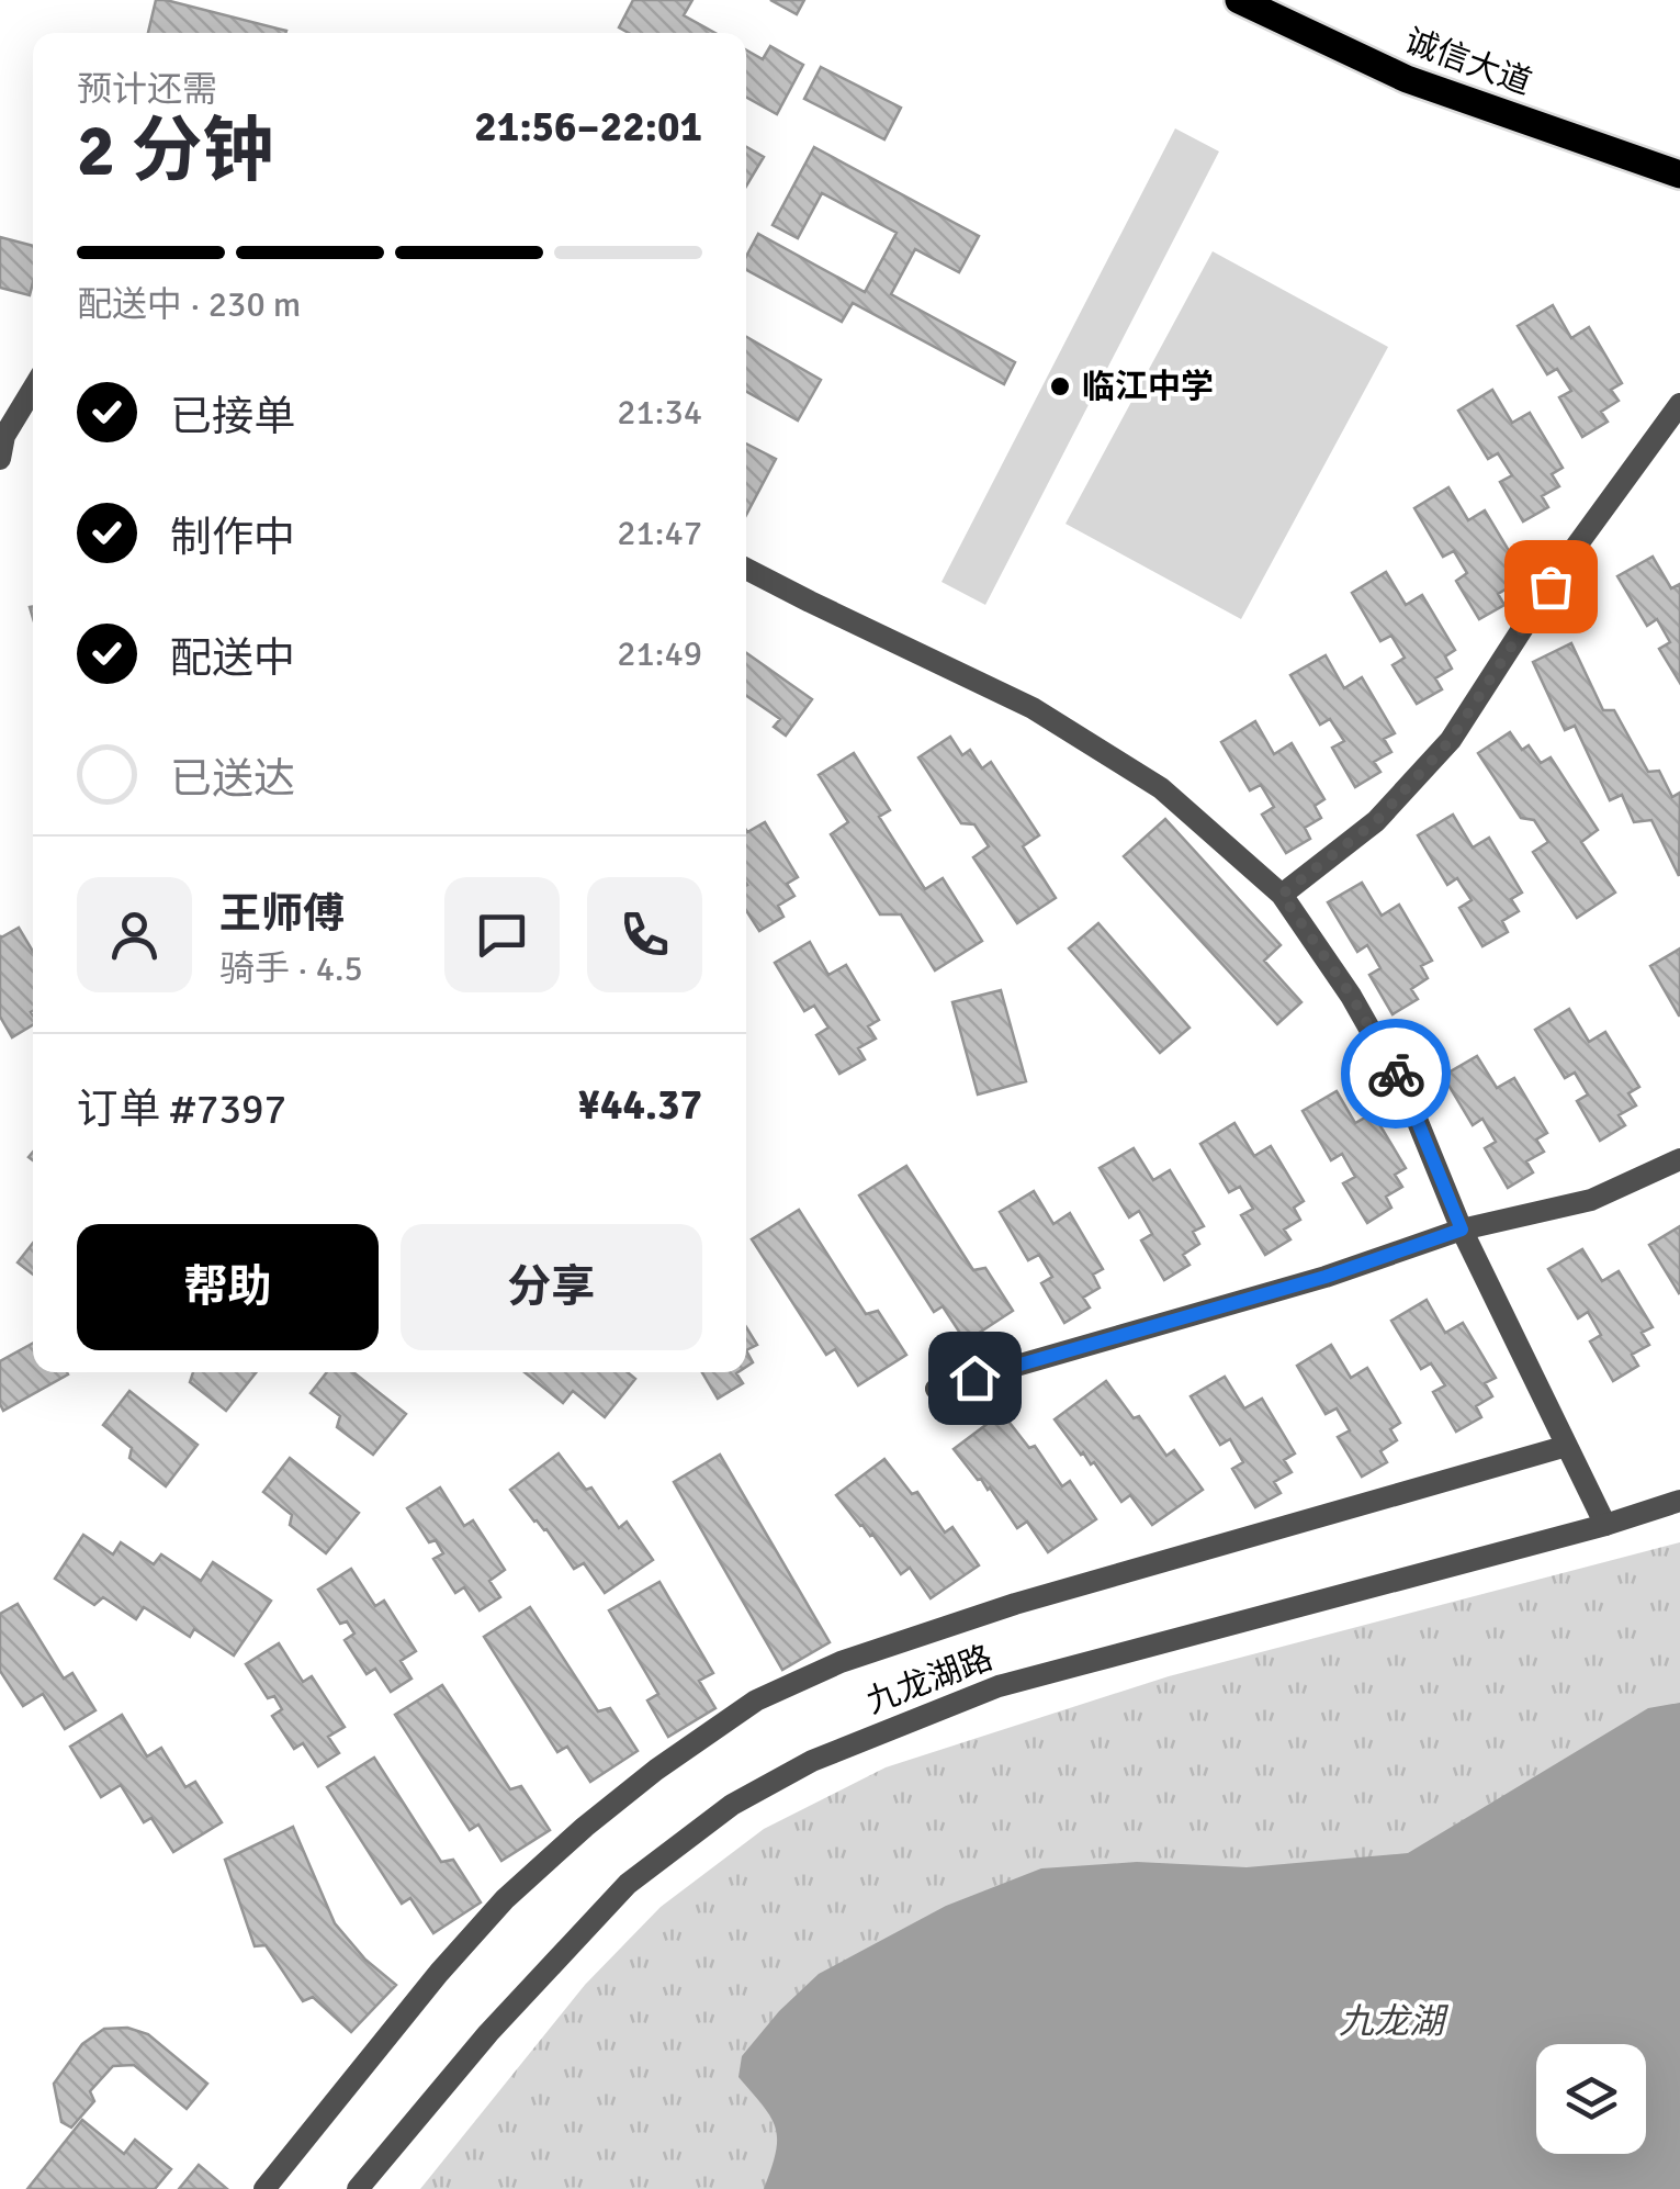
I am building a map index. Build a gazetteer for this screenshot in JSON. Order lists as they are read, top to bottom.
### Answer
{
  "streets": {
    "main road": ["诚信大道"],
    "street": ["九龙湖路"]
  },
  "water": ["九龙湖"],
  "places": ["临江中学"],
  "page": {
    "heading": ["2 分钟", "预计还需", "21:56–22:01"],
    "panel": [
      "王师傅",
      "骑手 · 4.5",
      "订单 #7397",
      "¥44.37"
    ],
    "bar": "配送中 · 230 m",
    "list": [
      ["已接单", "21:34"],
      ["制作中", "21:47"],
      ["配送中", "21:49"],
      "已送达"
    ],
    "buttons": ["帮助", "分享"]
  }
}
